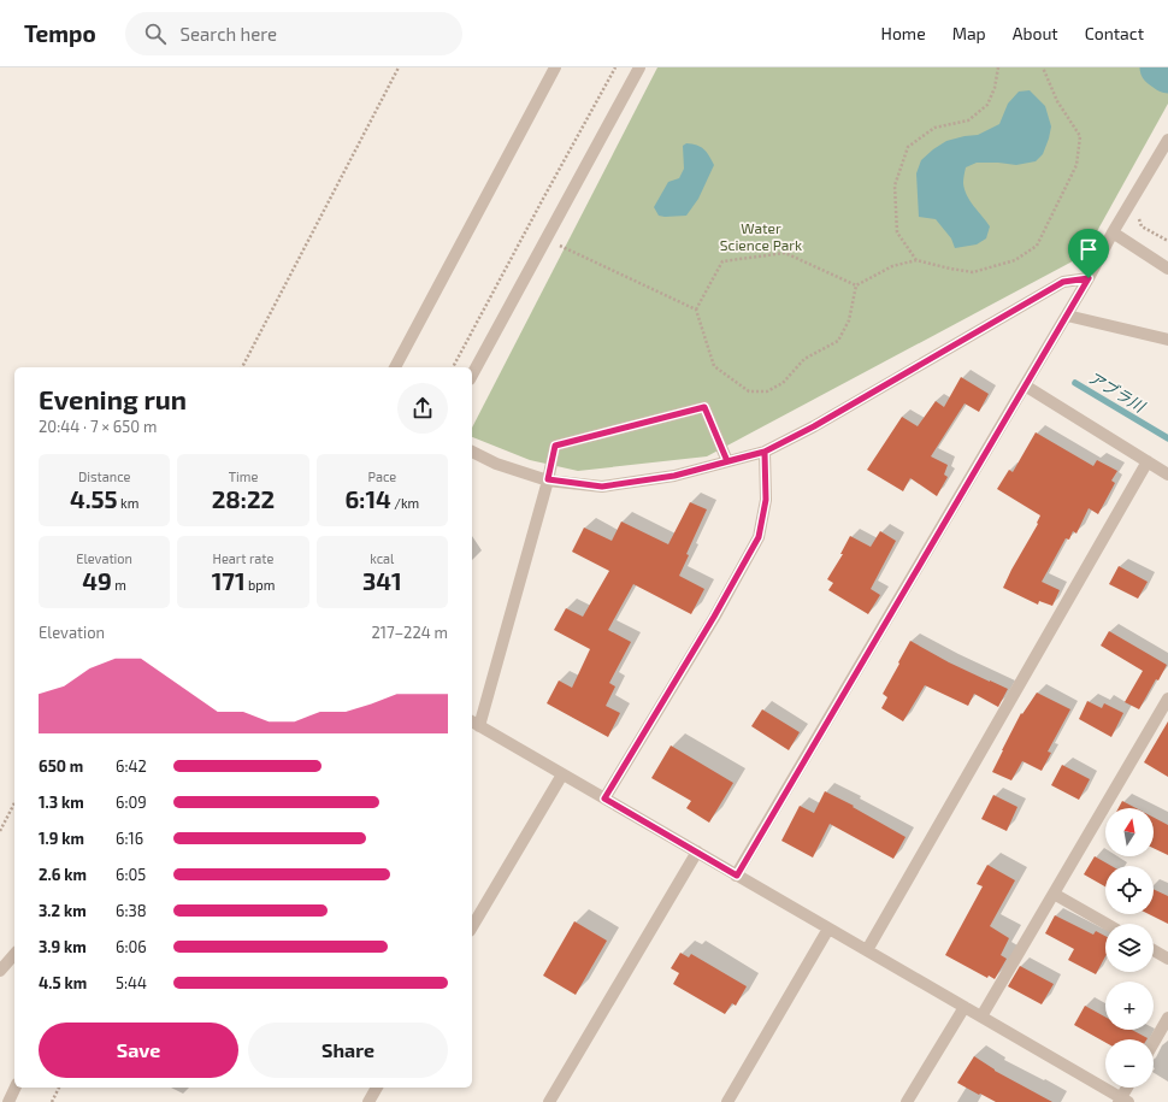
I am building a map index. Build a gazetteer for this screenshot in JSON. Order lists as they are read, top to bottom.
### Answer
{
  "water": ["アブラ川"],
  "parks": ["Water Science Park"],
  "north": "top",
  "page": {
    "header": "Tempo",
    "search": "Search here",
    "nav": [
      "Home",
      "Map",
      "About",
      "Contact"
    ],
    "heading": ["Evening run", "20:44 · 7 × 650 m"],
    "stats": [
      ["Distance", "4.55 km"],
      ["Time", "28:22"],
      ["Pace", "6:14 /km"],
      ["Elevation", "49 m"],
      ["Heart rate", "171 bpm"],
      ["kcal", "341"]
    ],
    "chart": ["Elevation", "217–224 m"],
    "list": [
      {
        "name": "650 m",
        "note": "6:42"
      },
      {
        "name": "1.3 km",
        "note": "6:09"
      },
      {
        "name": "1.9 km",
        "note": "6:16"
      },
      {
        "name": "2.6 km",
        "note": "6:05"
      },
      {
        "name": "3.2 km",
        "note": "6:38"
      },
      {
        "name": "3.9 km",
        "note": "6:06"
      },
      {
        "name": "4.5 km",
        "note": "5:44"
      }
    ],
    "map_buttons": ["+", "−"],
    "buttons": ["Save", "Share"]
  }
}
